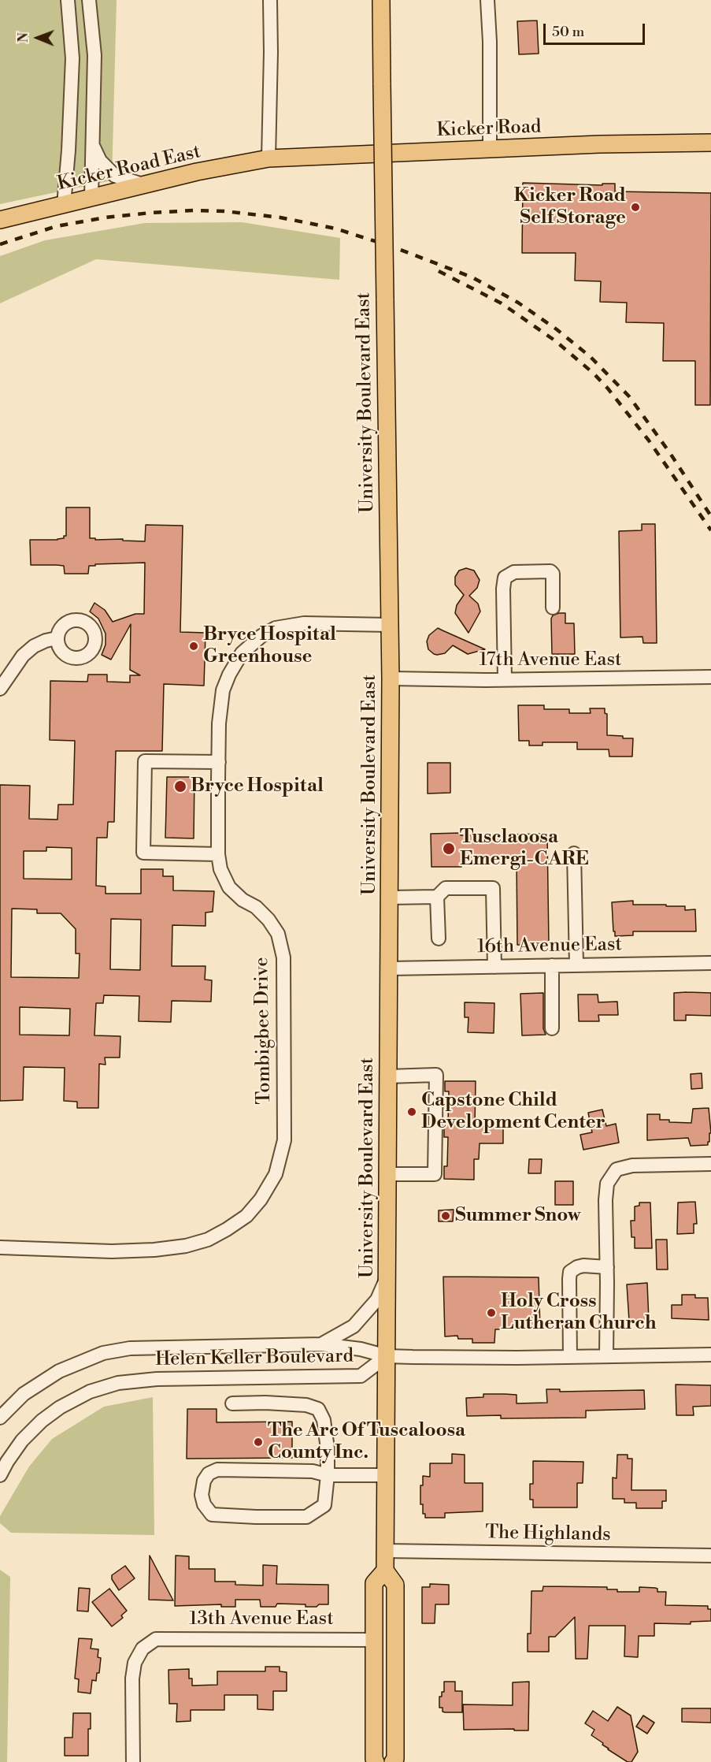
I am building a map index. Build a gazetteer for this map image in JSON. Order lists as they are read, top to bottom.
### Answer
{
  "streets": {
    "main road": ["Kicker Road", "Kicker Road East", "University Boulevard East"],
    "street": [
      "17th Avenue East",
      "16th Avenue East",
      "Tombigbee Drive",
      "Helen Keller Boulevard",
      "The Highlands",
      "13th Avenue East"
    ]
  },
  "crossings": [
    ["Kicker Road", "Kicker Road East"],
    ["University Boulevard East", "17th Avenue East"],
    ["University Boulevard East", "16th Avenue East"],
    ["University Boulevard East", "Tombigbee Drive"],
    ["University Boulevard East", "Helen Keller Boulevard"],
    ["University Boulevard East", "The Highlands"],
    ["University Boulevard East", "13th Avenue East"]
  ],
  "places": [
    "Kicker Road Self Storage",
    "Bryce Hospital Greenhouse",
    "Bryce Hospital",
    "Tusclaoosa Emergi-CARE",
    "Capstone Child Development Center",
    "Summer Snow",
    "Holy Cross Lutheran Church",
    "The Arc Of Tuscaloosa County Inc."
  ],
  "scale_bar": "50 m",
  "north": "left"
}
